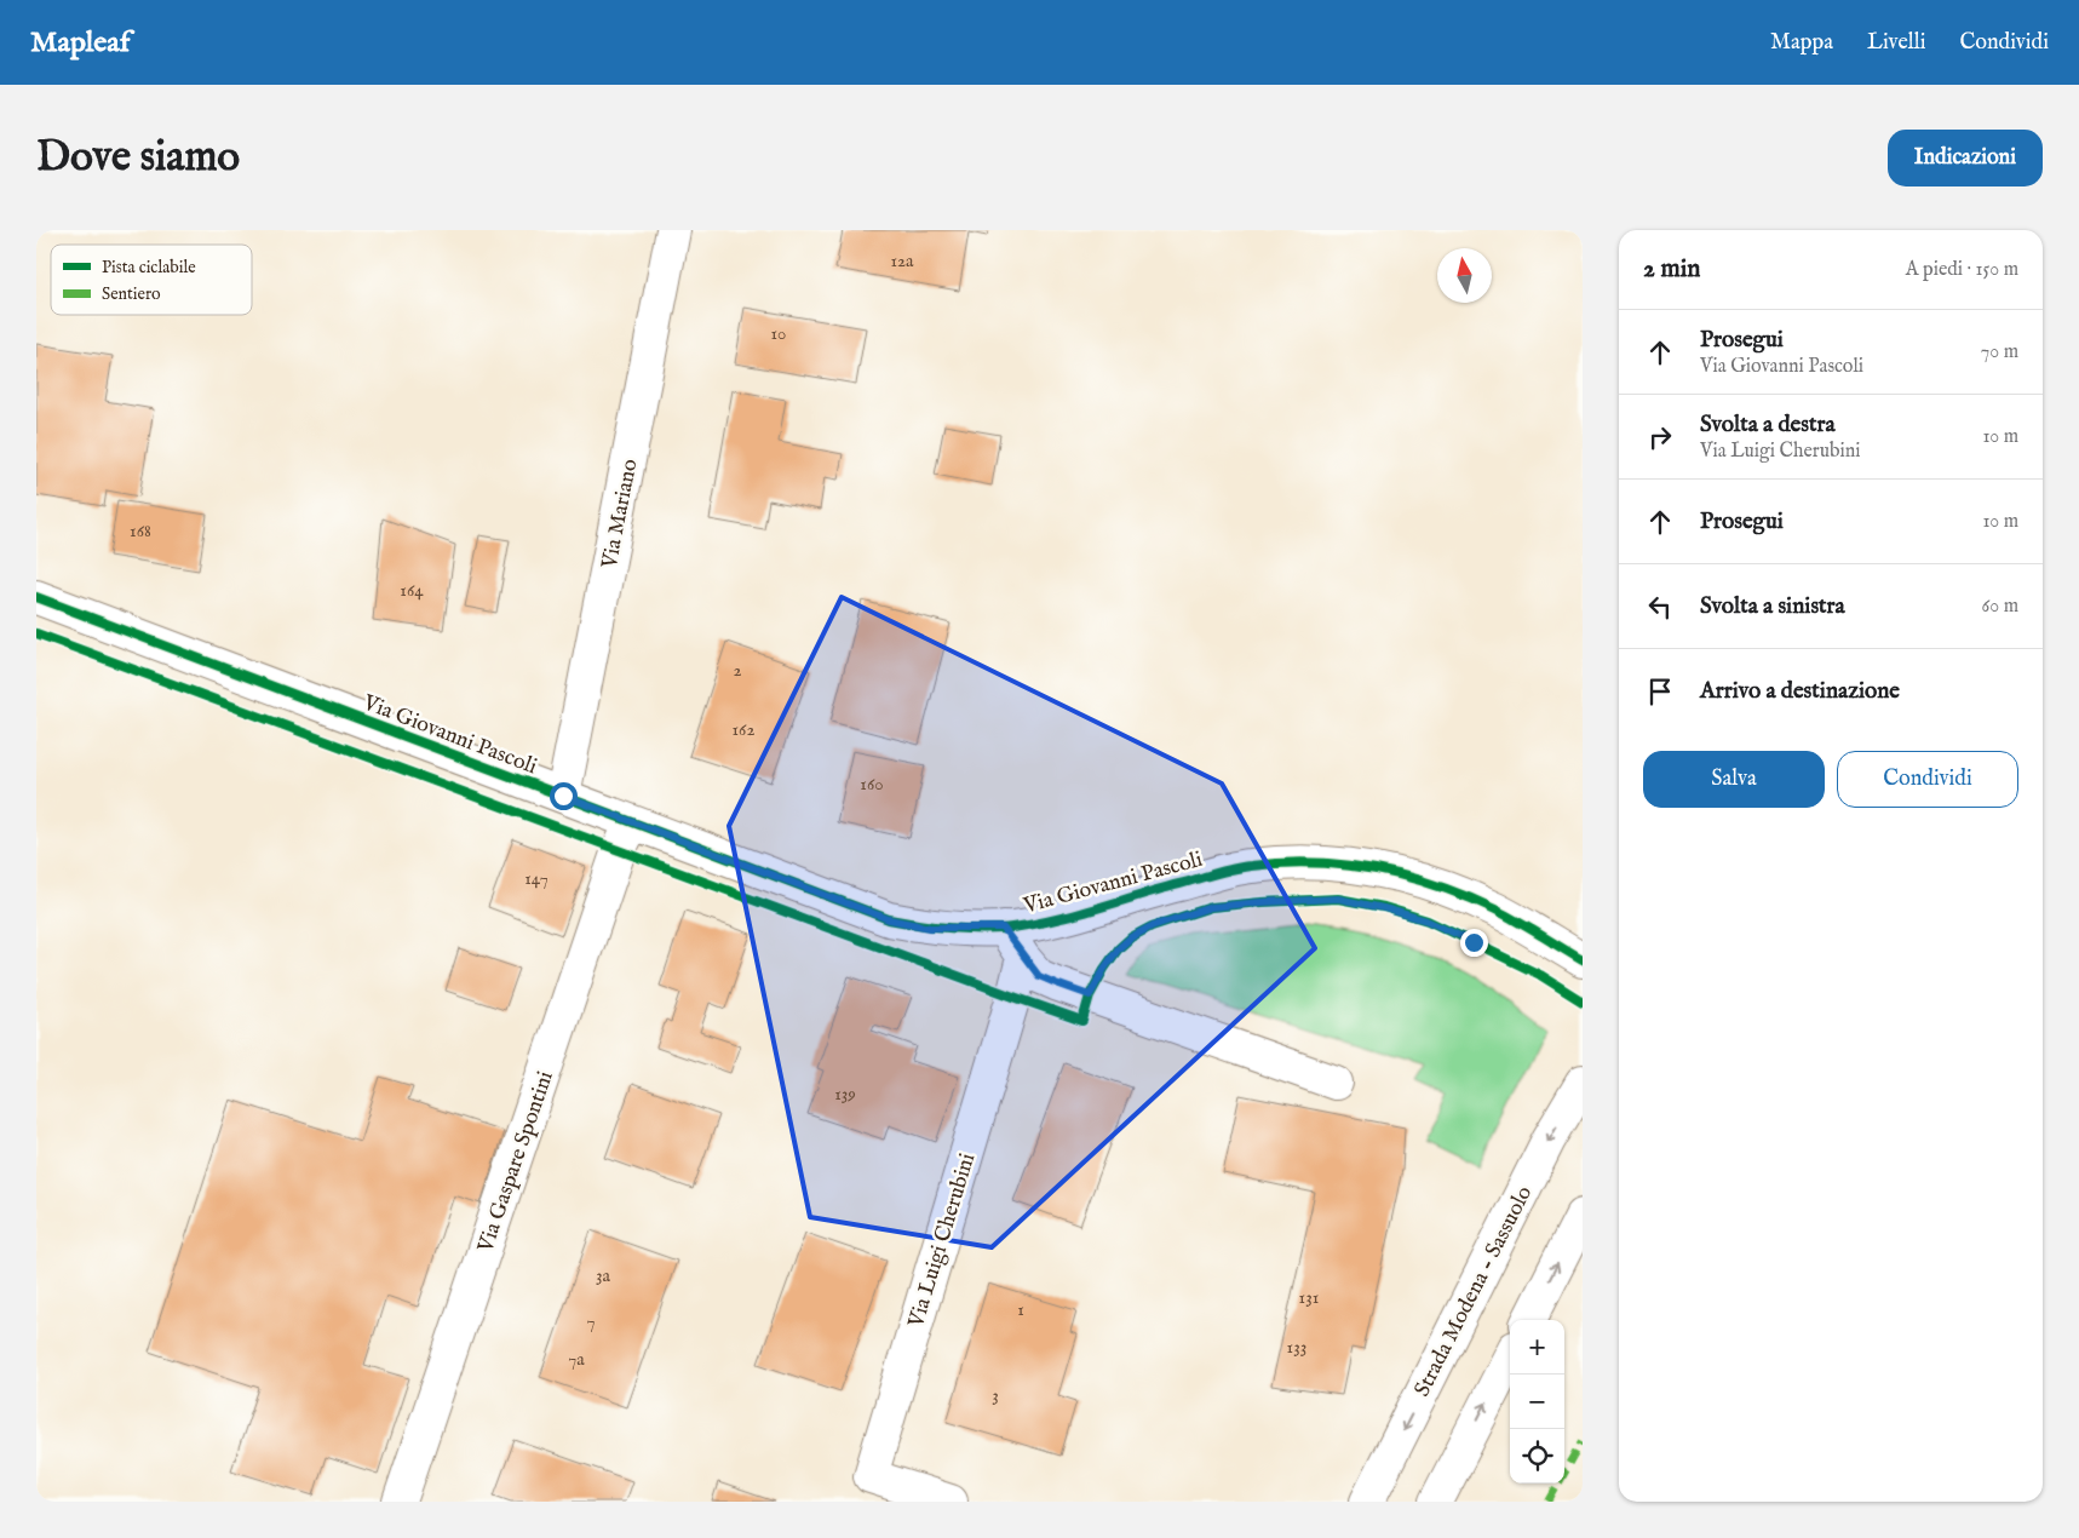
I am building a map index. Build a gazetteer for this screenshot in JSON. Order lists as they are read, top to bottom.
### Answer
{
  "streets": {
    "main road": [
      "Via Mariano",
      "Via Giovanni Pascoli",
      "Via Gaspare Spontini",
      "Via Luigi Cherubini",
      "Strada Modena - Sassuolo"
    ]
  },
  "crossings": [
    ["Via Mariano", "Via Giovanni Pascoli"],
    ["Via Giovanni Pascoli", "Via Gaspare Spontini"]
  ],
  "house_numbers": [
    "12a",
    "10",
    "168",
    "164",
    "2",
    "162",
    "160",
    "147",
    "139",
    "3a",
    "131",
    "1",
    "7",
    "133",
    "7a",
    "3"
  ],
  "legend": ["Pista ciclabile", "Sentiero"],
  "north": "top",
  "page": {
    "header": "Mapleaf",
    "nav": ["Mappa", "Livelli", "Condividi"],
    "buttons": [
      "Indicazioni",
      ["Salva", "Condividi"]
    ],
    "title": "Dove siamo",
    "heading": ["2 min", "A piedi · 150 m"],
    "list": [
      ["Prosegui", "Via Giovanni Pascoli", "70 m"],
      ["Svolta a destra", "Via Luigi Cherubini", "10 m"],
      ["Prosegui", "10 m"],
      ["Svolta a sinistra", "60 m"],
      "Arrivo a destinazione"
    ],
    "map_buttons": ["+", "−"]
  }
}
